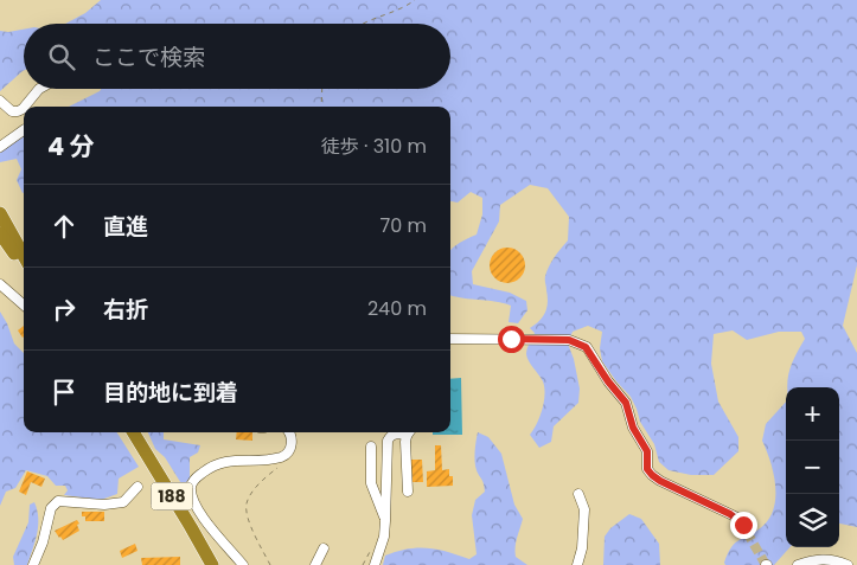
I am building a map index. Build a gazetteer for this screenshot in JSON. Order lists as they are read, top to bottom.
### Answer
{
  "streets": {
    "highway": ["188"]
  },
  "page": {
    "search": "ここで検索",
    "heading": ["4 分", "徒歩 · 310 m"],
    "list": [
      ["直進", "70 m"],
      ["右折", "240 m"],
      "目的地に到着"
    ],
    "map_buttons": ["+", "−"]
  }
}
